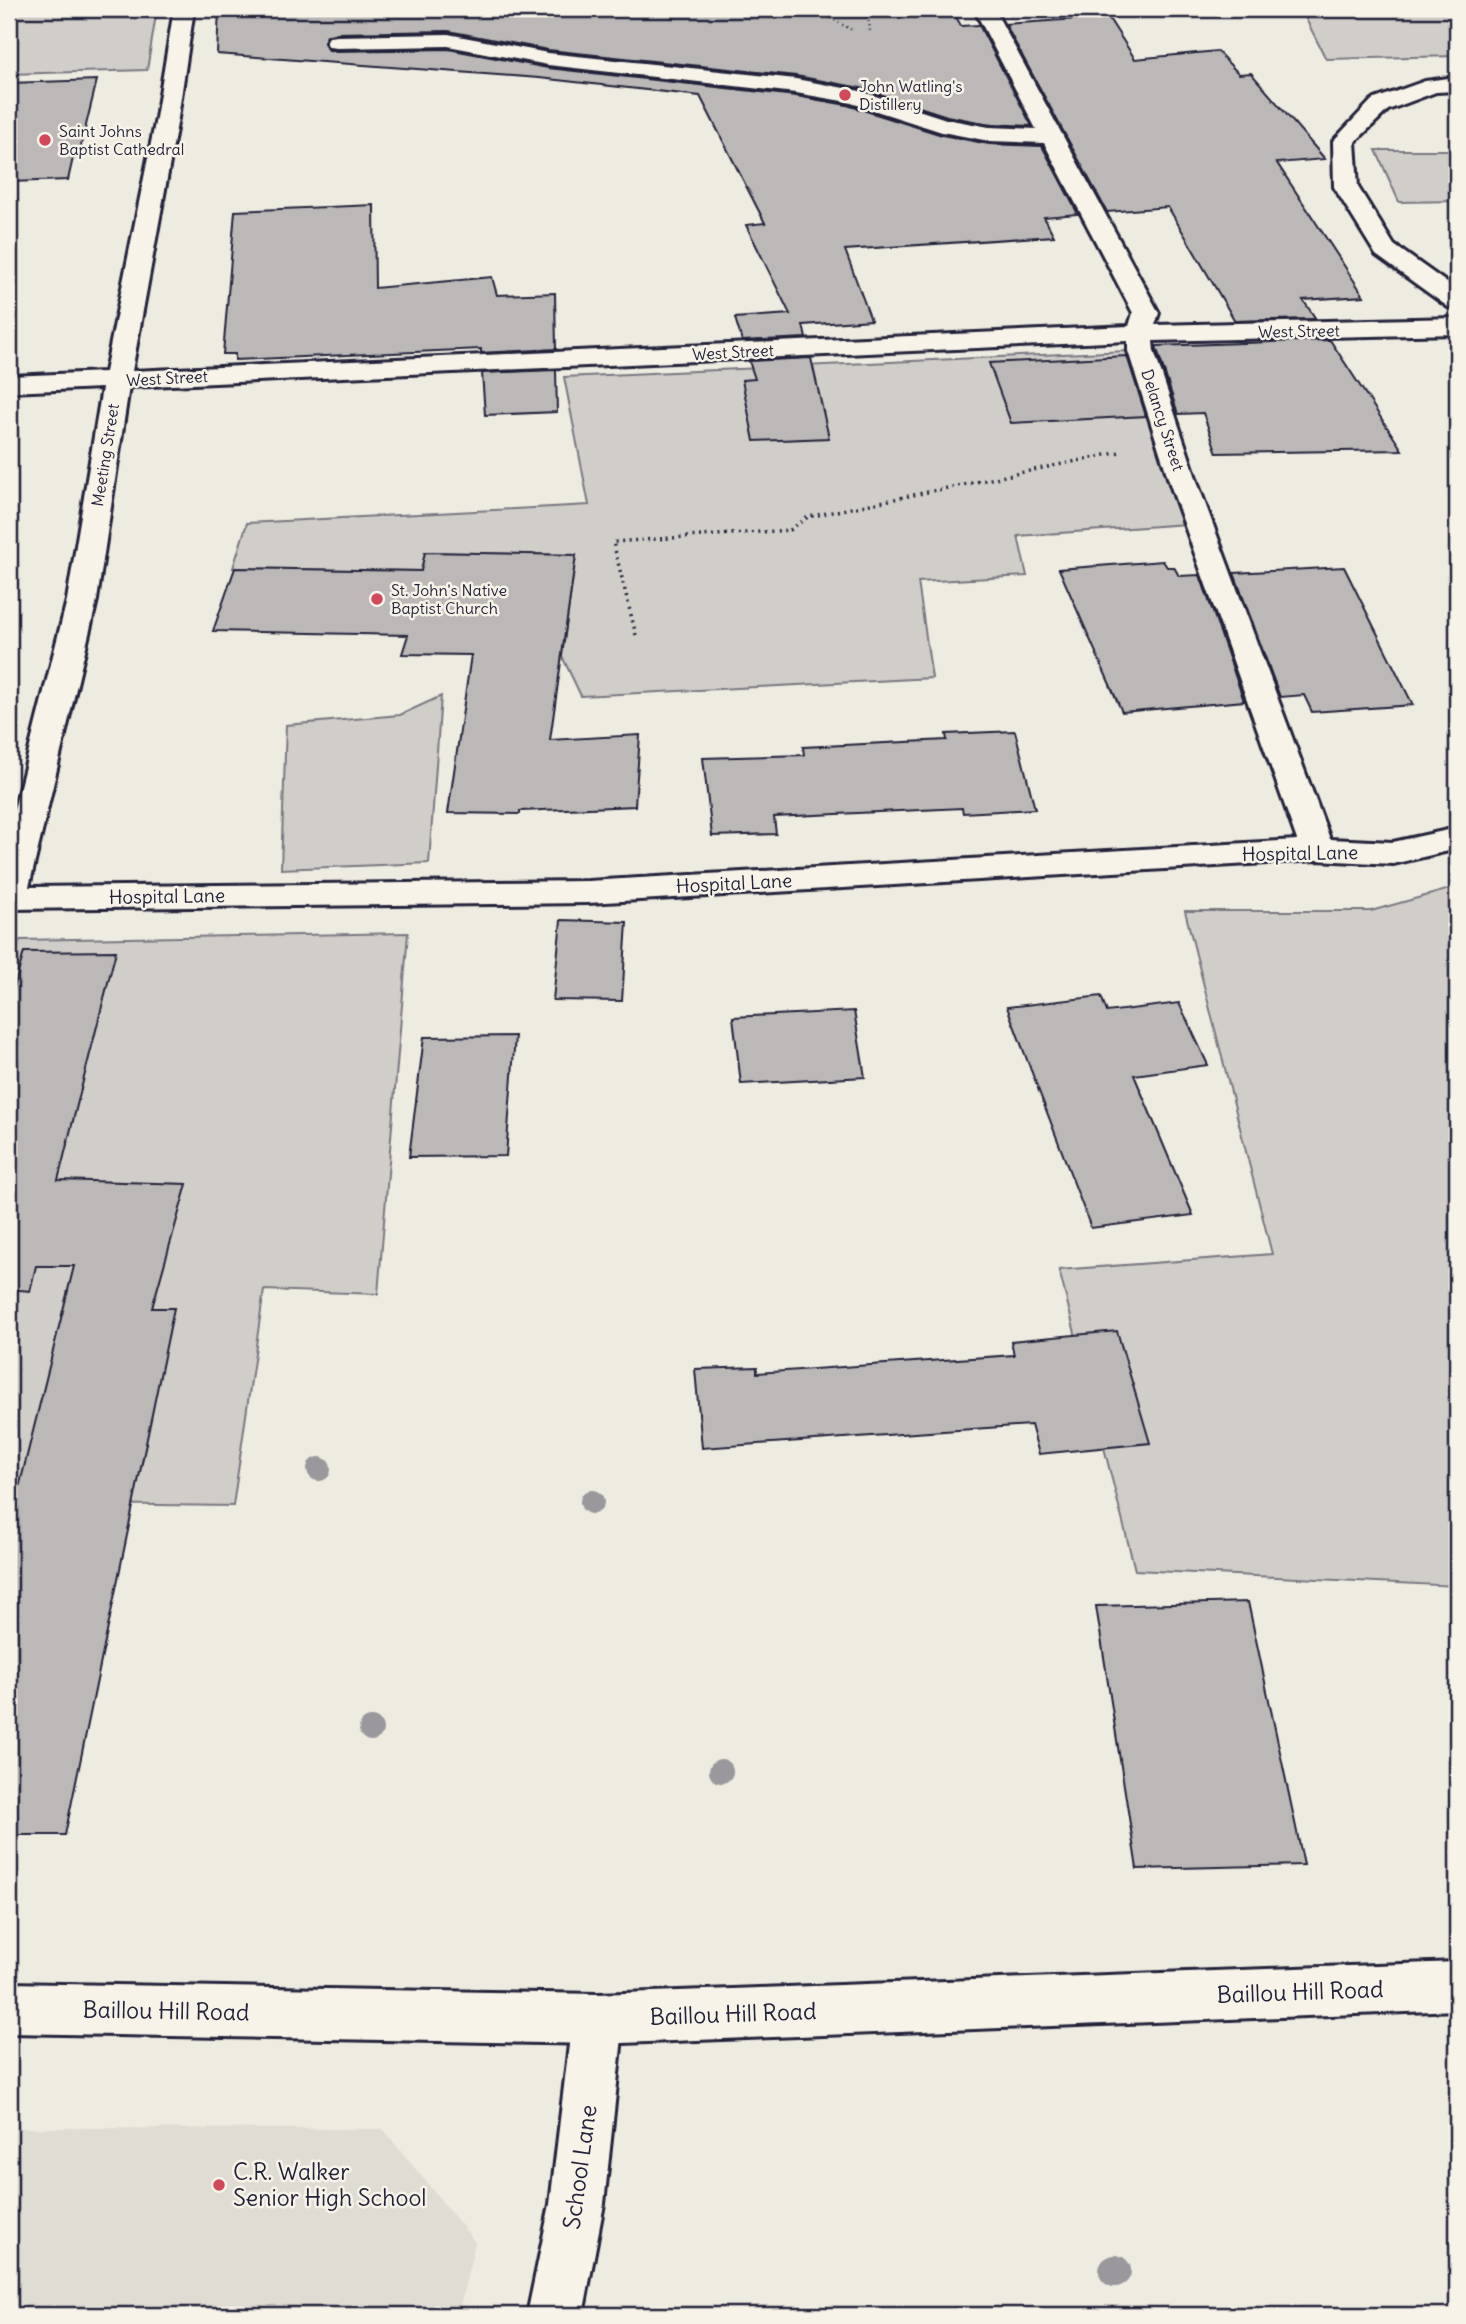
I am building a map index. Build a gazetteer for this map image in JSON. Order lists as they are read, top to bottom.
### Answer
{
  "streets": {
    "street": [
      "West Street",
      "Delancy Street",
      "Meeting Street",
      "Hospital Lane",
      "Baillou Hill Road",
      "School Lane"
    ]
  },
  "crossings": [
    ["West Street", "Delancy Street"],
    ["West Street", "Meeting Street"],
    ["Delancy Street", "Hospital Lane"],
    ["Meeting Street", "Hospital Lane"],
    ["Baillou Hill Road", "School Lane"]
  ],
  "places": [
    "John Watling's Distillery",
    "Saint Johns Baptist Cathedral",
    "St. John's Native Baptist Church",
    "C.R. Walker Senior High School"
  ]
}
